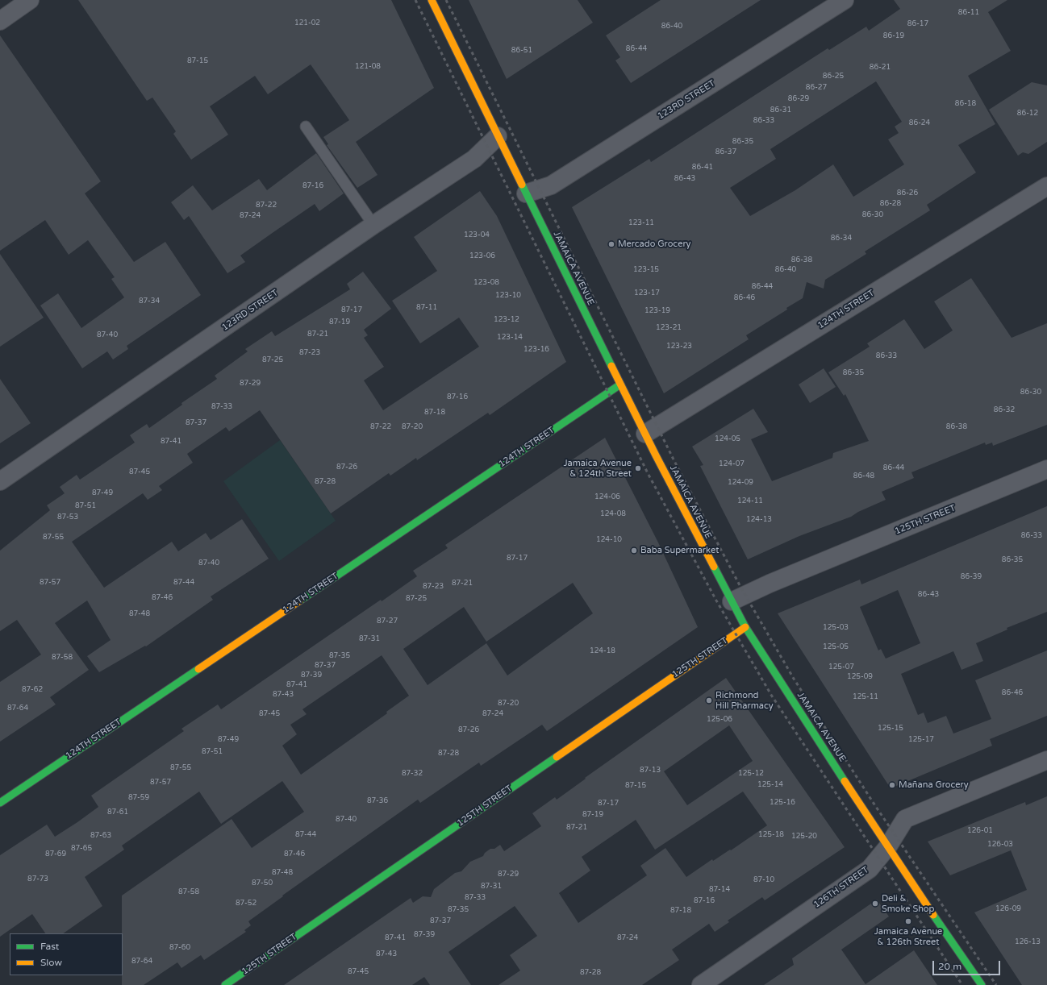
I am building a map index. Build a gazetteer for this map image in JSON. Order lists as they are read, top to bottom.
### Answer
{
  "streets": {
    "street": [
      "123RD STREET",
      "JAMAICA AVENUE",
      "124TH STREET",
      "125TH STREET",
      "126TH STREET"
    ]
  },
  "crossings": [
    ["123RD STREET", "JAMAICA AVENUE"],
    ["JAMAICA AVENUE", "124TH STREET"],
    ["JAMAICA AVENUE", "125TH STREET"],
    ["JAMAICA AVENUE", "126TH STREET"]
  ],
  "places": [
    "Mercado Grocery",
    "Jamaica Avenue & 124th Street",
    "Baba Supermarket",
    "Richmond Hill Pharmacy",
    "Mañana Grocery",
    "Deli & Smoke Shop",
    "Jamaica Avenue & 126th Street"
  ],
  "house_numbers": [
    "86-11",
    "121-02",
    "86-17",
    "86-40",
    "86-19",
    "86-44",
    "86-51",
    "87-15",
    "121-08",
    "86-21",
    "86-25",
    "86-27",
    "86-29",
    "86-18",
    "86-31",
    "86-12",
    "86-33",
    "86-24",
    "86-35",
    "86-37",
    "86-41",
    "86-43",
    "87-16",
    "86-26",
    "86-28",
    "87-22",
    "86-30",
    "87-24",
    "123-11",
    "123-04",
    "86-34",
    "123-06",
    "86-38",
    "123-15",
    "86-40",
    "123-08",
    "86-44",
    "123-17",
    "123-10",
    "86-46",
    "87-34",
    "87-11",
    "87-17",
    "123-19",
    "123-12",
    "87-19",
    "123-21",
    "87-21",
    "87-40",
    "123-14",
    "123-23",
    "123-16",
    "87-23",
    "86-33",
    "87-25",
    "86-35",
    "87-29",
    "86-30",
    "87-16",
    "87-33",
    "86-32",
    "87-18",
    "87-37",
    "87-22",
    "87-20",
    "86-38",
    "124-05",
    "87-41",
    "124-07",
    "87-26",
    "86-44",
    "87-45",
    "86-48",
    "87-28",
    "124-09",
    "87-49",
    "124-06",
    "124-11",
    "87-51",
    "124-08",
    "87-53",
    "124-13",
    "86-33",
    "87-55",
    "124-10",
    "87-17",
    "86-35",
    "87-40",
    "86-39",
    "87-57",
    "87-44",
    "87-21",
    "87-23",
    "86-43",
    "87-46",
    "87-25",
    "87-48",
    "87-27",
    "125-03",
    "87-31",
    "125-05",
    "124-18",
    "87-35",
    "87-58",
    "87-37",
    "125-07",
    "87-39",
    "125-09",
    "87-41",
    "87-62",
    "86-46",
    "87-43",
    "125-11",
    "87-20",
    "87-64",
    "87-45",
    "87-24",
    "125-06",
    "125-15",
    "87-26",
    "87-49",
    "125-17",
    "87-51",
    "87-28",
    "87-55",
    "87-13",
    "87-32",
    "125-12",
    "87-57",
    "125-14",
    "87-15",
    "87-59",
    "87-36",
    "125-16",
    "87-17",
    "87-61",
    "87-19",
    "87-40",
    "87-21",
    "126-01",
    "87-44",
    "125-18",
    "87-63",
    "125-20",
    "126-03",
    "87-65",
    "87-69",
    "87-46",
    "87-48",
    "87-29",
    "87-73",
    "87-10",
    "87-50",
    "87-31",
    "87-14",
    "87-58",
    "87-33",
    "87-16",
    "87-52",
    "126-09",
    "87-35",
    "87-18",
    "87-37",
    "87-39",
    "87-41",
    "87-24",
    "126-13",
    "87-60",
    "87-43",
    "87-64",
    "87-45",
    "87-28"
  ],
  "legend": ["Fast", "Slow"],
  "scale_bar": "20 m"
}
